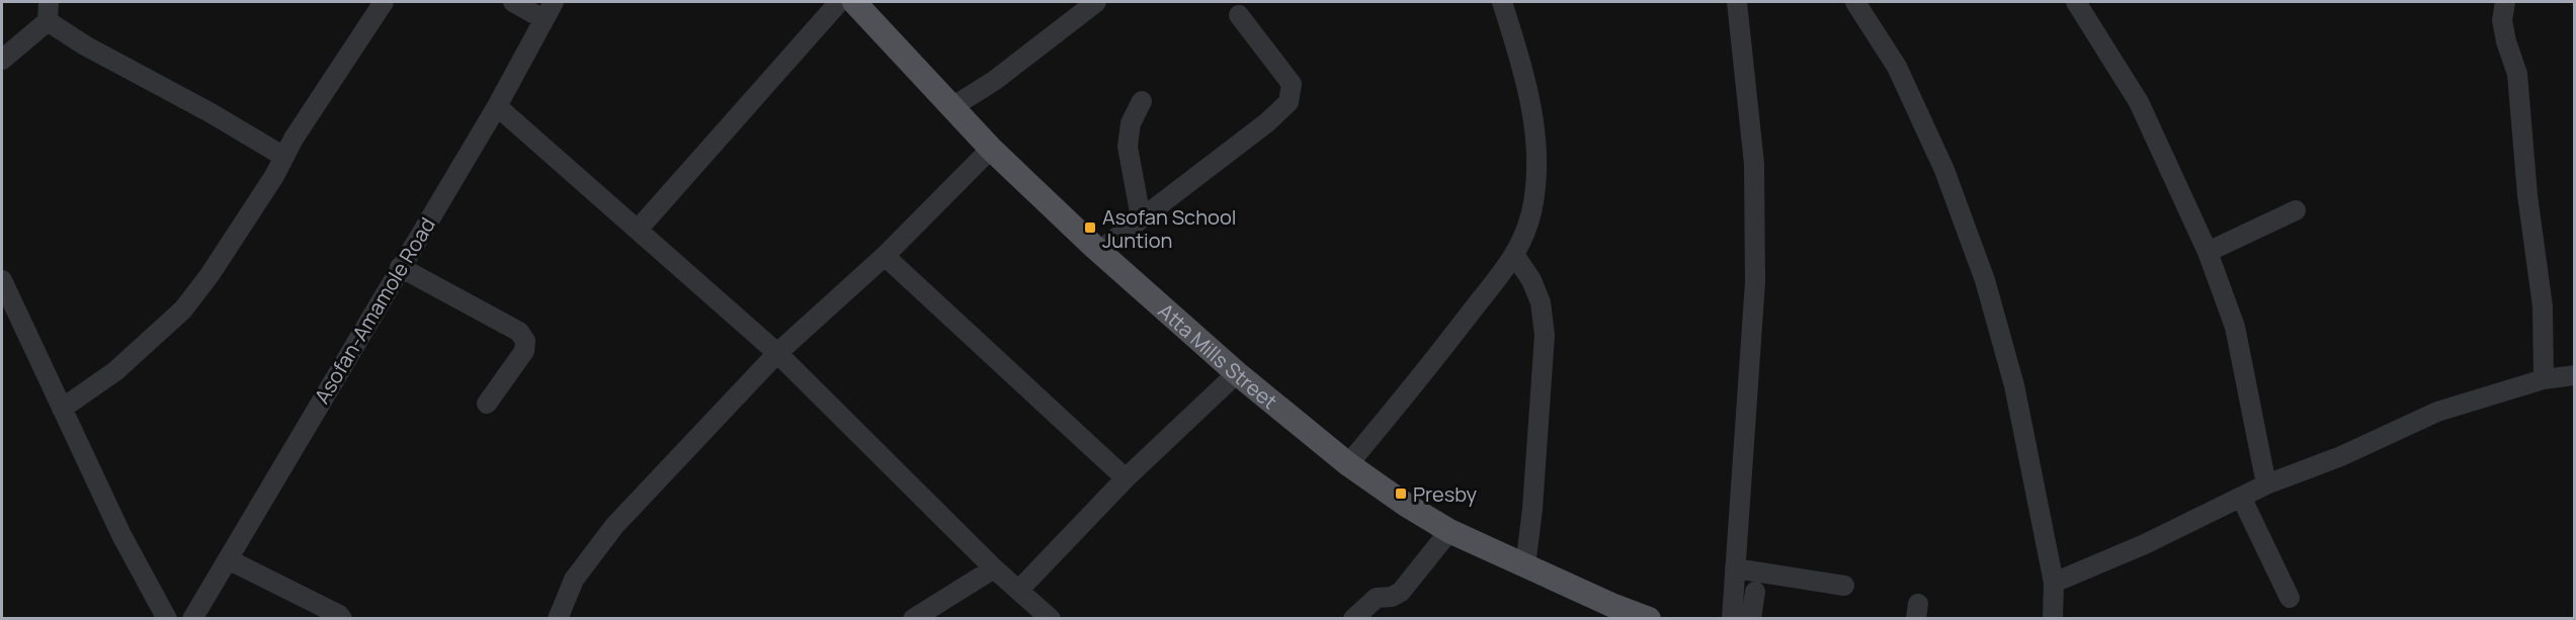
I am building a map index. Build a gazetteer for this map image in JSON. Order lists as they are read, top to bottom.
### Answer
{
  "streets": {
    "main road": ["Atta Mills Street"],
    "street": ["Asofan-Amamole Road"]
  },
  "places": {
    "transit": ["Asofan School Juntion", "Presby"]
  }
}
